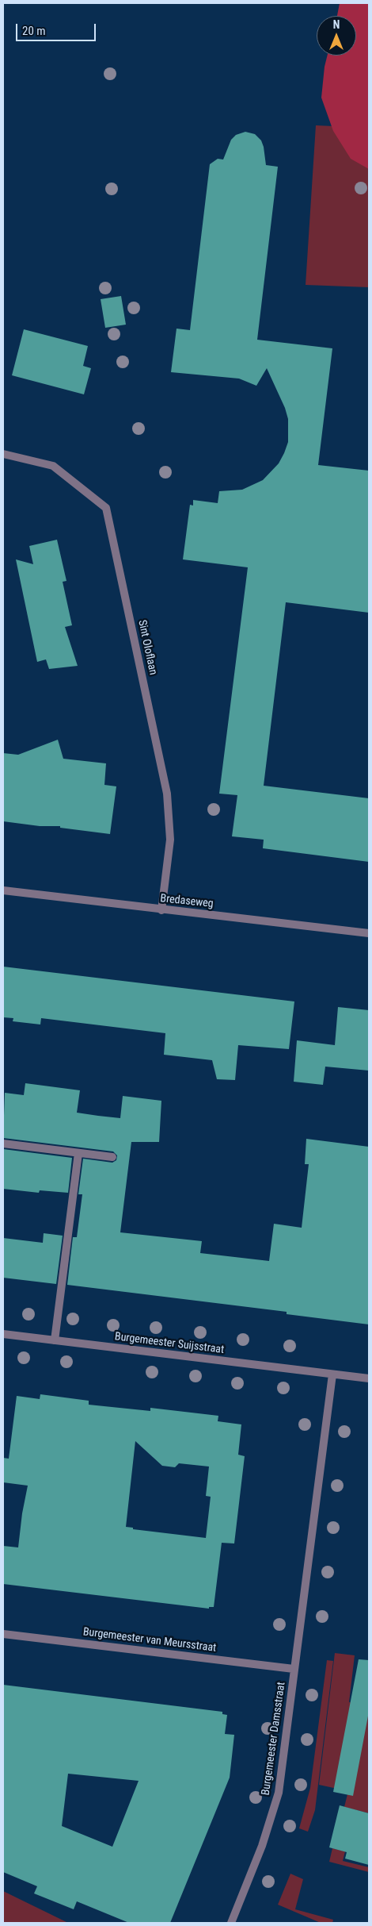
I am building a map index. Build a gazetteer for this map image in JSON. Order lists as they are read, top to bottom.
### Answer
{
  "streets": {
    "street": [
      "Sint Oloflaan",
      "Bredaseweg",
      "Burgemeester Suijsstraat",
      "Burgemeester van Meursstraat",
      "Burgemeester Damsstraat"
    ]
  },
  "crossings": [
    ["Sint Oloflaan", "Bredaseweg"],
    ["Burgemeester van Meursstraat", "Burgemeester Damsstraat"]
  ],
  "scale_bar": "20 m",
  "north": "top"
}
